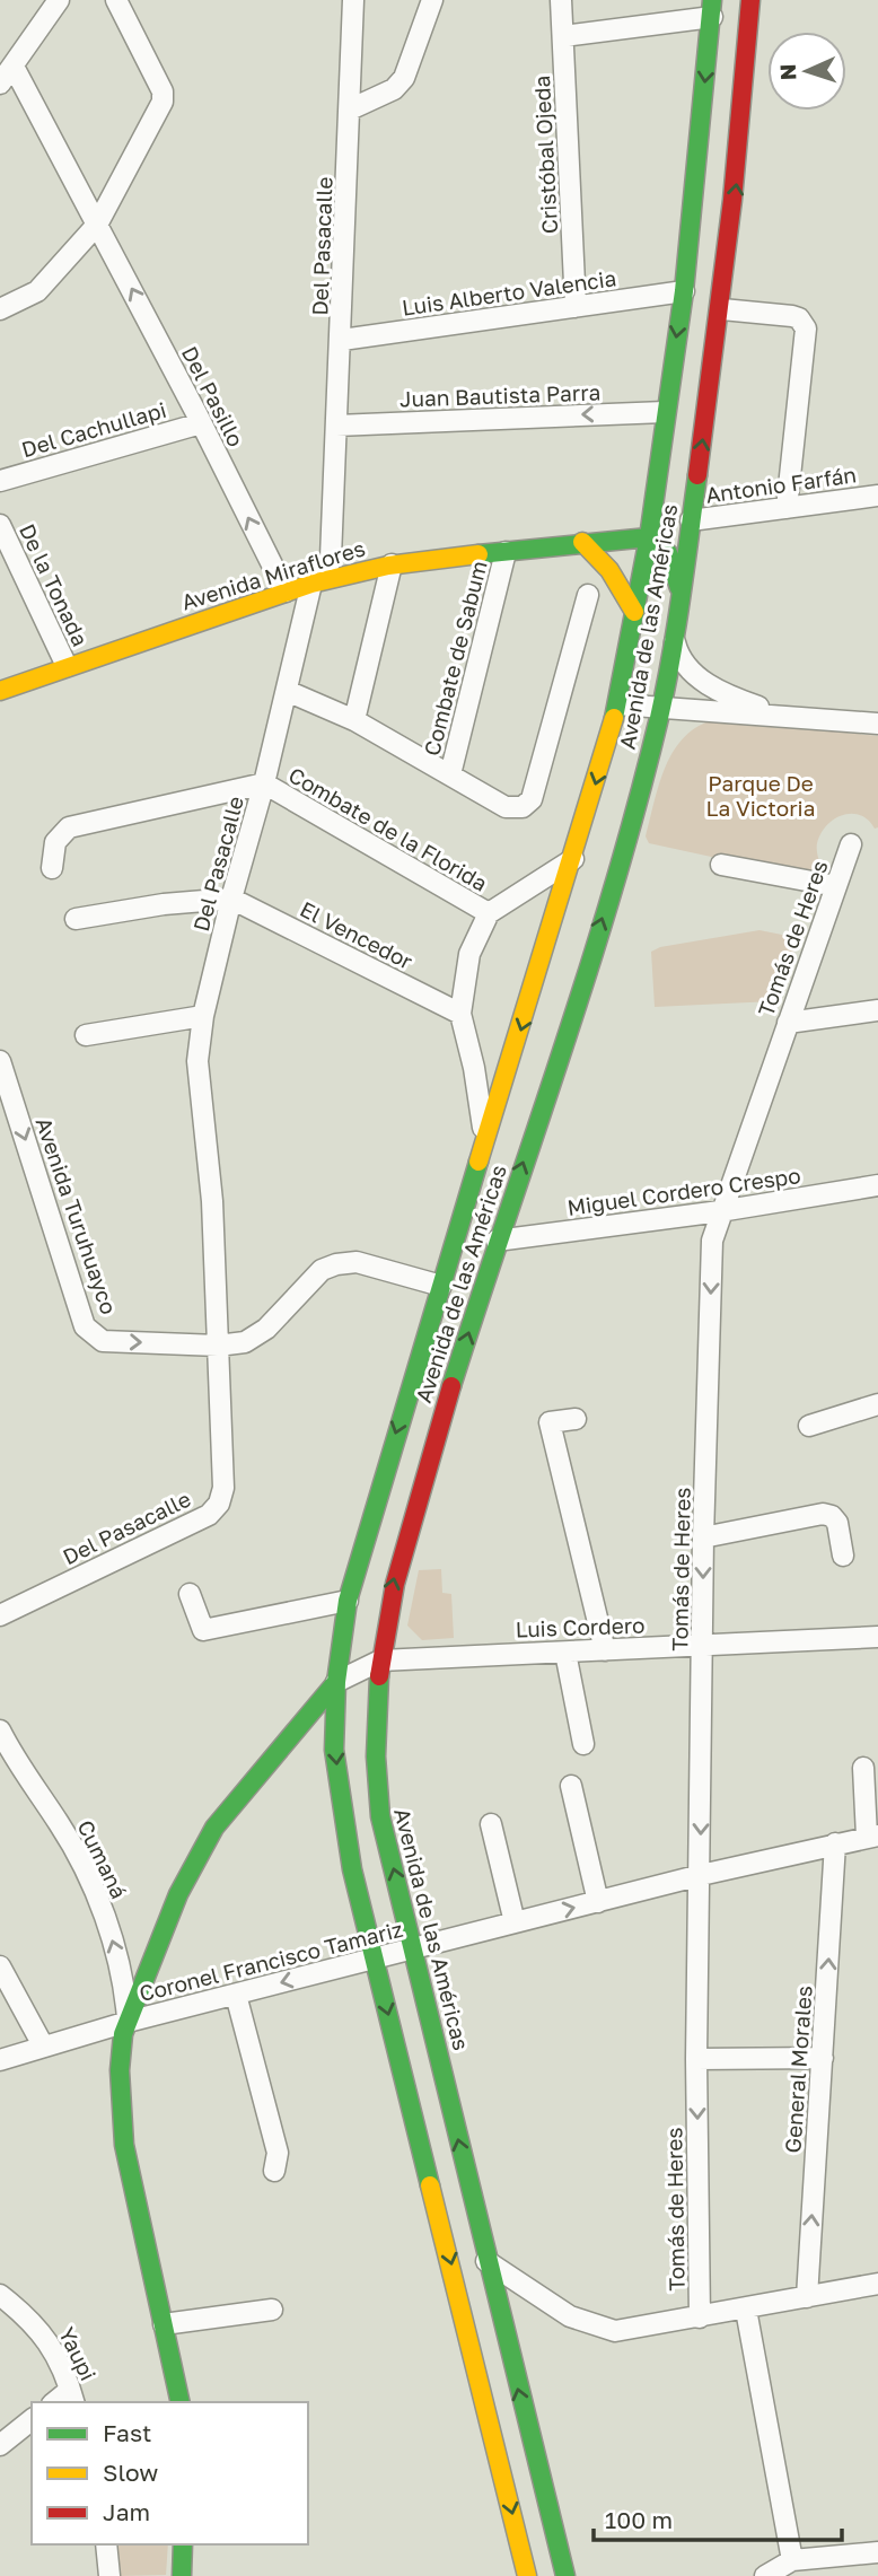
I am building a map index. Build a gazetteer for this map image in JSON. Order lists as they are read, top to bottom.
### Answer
{
  "streets": {
    "main road": ["Avenida Miraflores", "Avenida de las Américas"],
    "street": [
      "Cristóbal Ojeda",
      "Del Pasacalle",
      "Luis Alberto Valencia",
      "Juan Bautista Parra",
      "Del Pasillo",
      "Del Cachullapi",
      "Antonio Farfán",
      "De la Tonada",
      "Combate de Sabum",
      "Combate de la Florida",
      "El Vencedor",
      "Tomás de Heres",
      "Miguel Cordero Crespo",
      "Avenida Turuhuayco",
      "Luis Cordero",
      "Cumaná",
      "Coronel Francisco Tamariz",
      "General Morales",
      "Yaupi"
    ]
  },
  "crossings": [
    ["Cristóbal Ojeda", "Luis Alberto Valencia"],
    ["Del Pasacalle", "Luis Alberto Valencia"],
    ["Del Pasacalle", "Juan Bautista Parra"],
    ["Del Pasacalle", "Avenida Miraflores"],
    ["Del Pasacalle", "Combate de la Florida"],
    ["Del Pasacalle", "El Vencedor"],
    ["Del Pasacalle", "Avenida Turuhuayco"],
    ["Luis Alberto Valencia", "Avenida de las Américas"],
    ["Juan Bautista Parra", "Avenida de las Américas"],
    ["Del Pasillo", "Del Cachullapi"],
    ["Del Pasillo", "Avenida Miraflores"],
    ["Antonio Farfán", "Avenida de las Américas"],
    ["Avenida Miraflores", "De la Tonada"],
    ["Avenida Miraflores", "Avenida de las Américas"],
    ["Avenida Miraflores", "Combate de Sabum"],
    ["Avenida de las Américas", "Miguel Cordero Crespo"],
    ["Avenida de las Américas", "Avenida Turuhuayco"],
    ["Avenida de las Américas", "Luis Cordero"],
    ["Avenida de las Américas", "Coronel Francisco Tamariz"],
    ["Tomás de Heres", "Miguel Cordero Crespo"],
    ["Tomás de Heres", "Luis Cordero"],
    ["Tomás de Heres", "Coronel Francisco Tamariz"],
    ["Cumaná", "Coronel Francisco Tamariz"],
    ["Coronel Francisco Tamariz", "General Morales"]
  ],
  "one_way": [
    "Juan Bautista Parra",
    "Del Pasillo",
    "Tomás de Heres",
    "Avenida Turuhuayco",
    "Cumaná",
    "General Morales"
  ],
  "parks": ["Parque De La Victoria"],
  "legend": ["Fast", "Slow", "Jam"],
  "scale_bar": "100 m",
  "north": "left"
}
